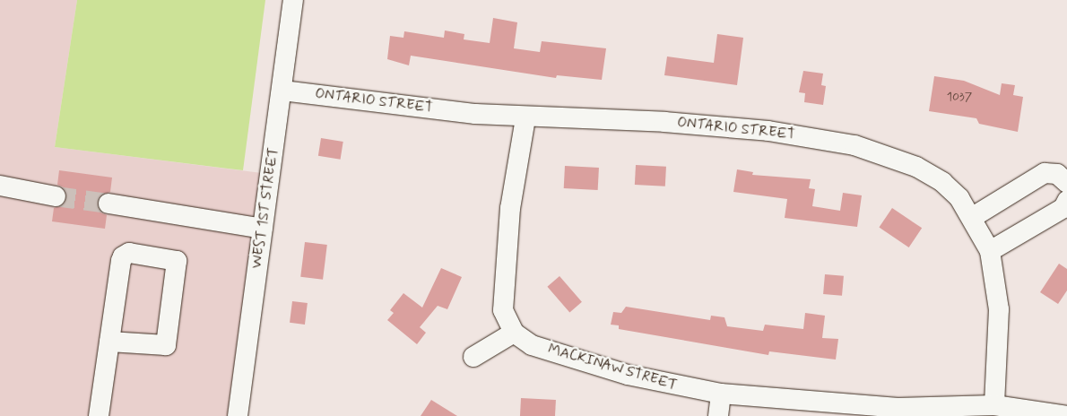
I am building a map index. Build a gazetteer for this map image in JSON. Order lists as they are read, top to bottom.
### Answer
{
  "streets": {
    "street": ["ONTARIO STREET", "WEST 1ST STREET", "MACKINAW STREET"]
  },
  "crossings": [
    ["ONTARIO STREET", "WEST 1ST STREET"],
    ["ONTARIO STREET", "MACKINAW STREET"]
  ],
  "house_numbers": ["1037"]
}
